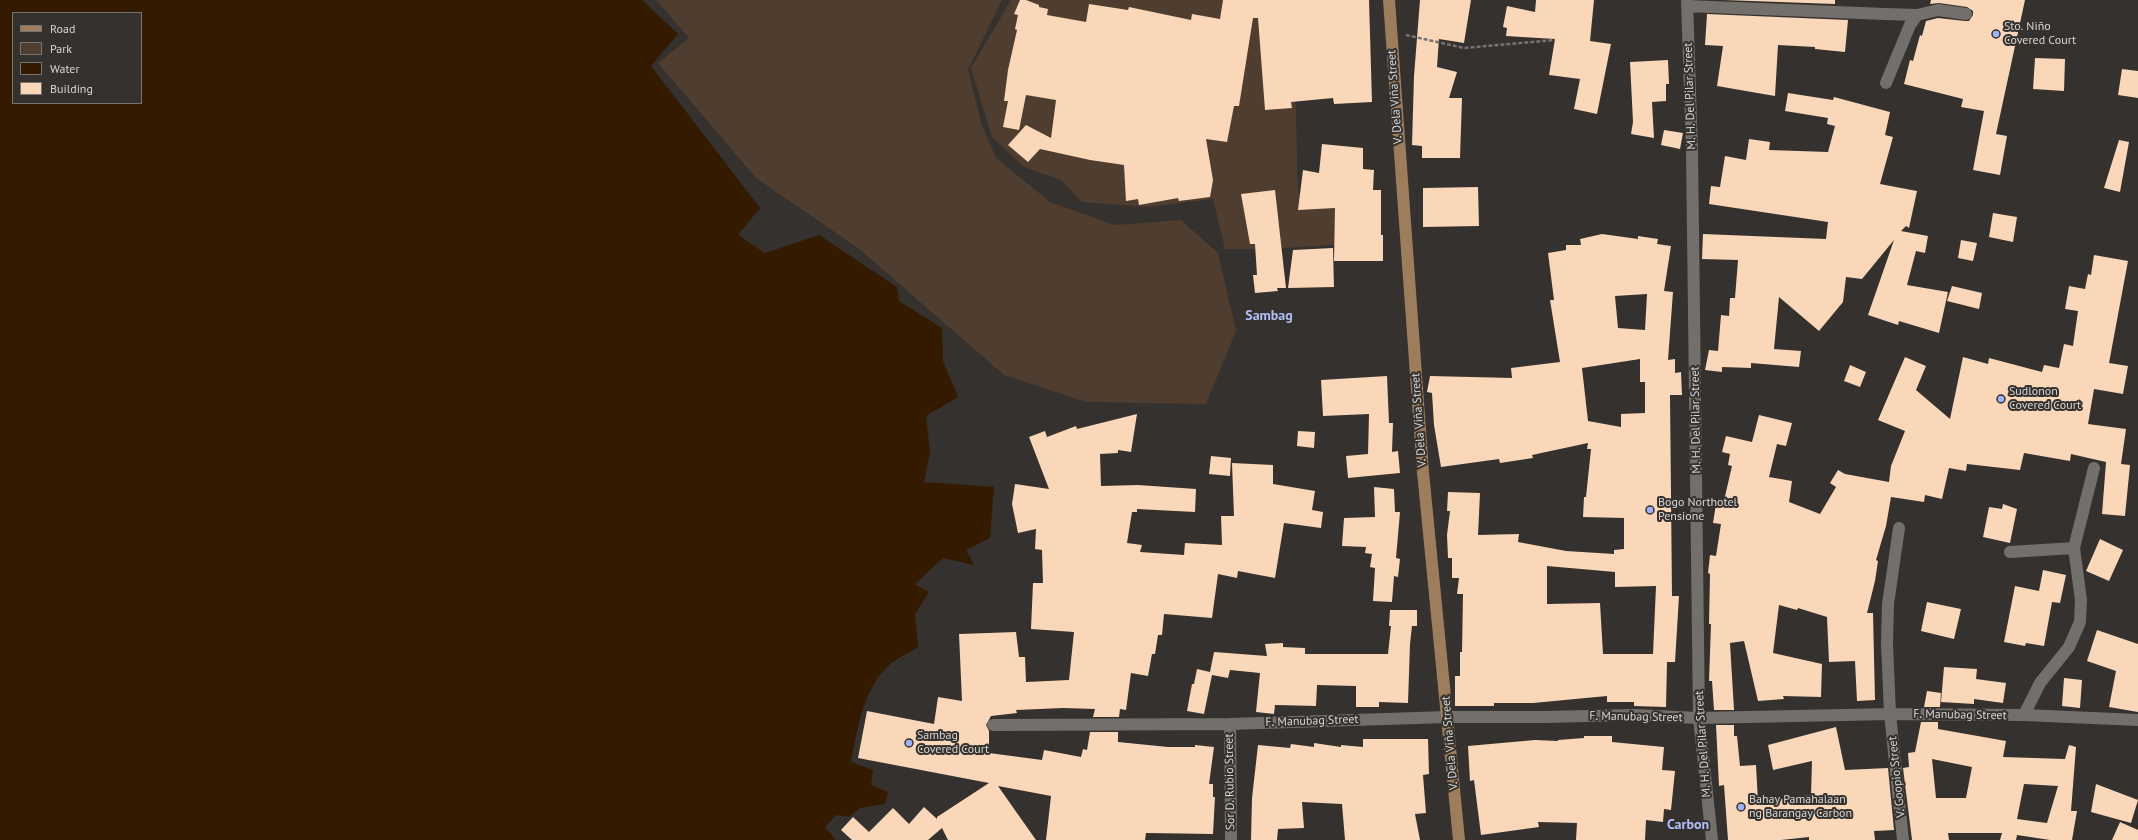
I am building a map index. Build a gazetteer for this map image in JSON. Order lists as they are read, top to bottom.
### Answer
{
  "streets": {
    "main road": ["V. Dela Viña Street"],
    "street": [
      "M. H. Del Pilar Street",
      "F. Manubag Street",
      "V. Goopio Street",
      "Sor D. Rubio Street"
    ]
  },
  "crossings": [
    ["M. H. Del Pilar Street", "F. Manubag Street"],
    ["V. Dela Viña Street", "F. Manubag Street"],
    ["F. Manubag Street", "V. Goopio Street"],
    ["F. Manubag Street", "Sor D. Rubio Street"]
  ],
  "districts": ["Sambag", "Carbon"],
  "places": [
    "Sto. Niño Covered Court",
    "Sudlonon Covered Court",
    "Bogo Northotel Pensione",
    "Sambag Covered Court",
    "Bahay Pamahalaan ng Barangay Carbon"
  ],
  "legend": [
    "Road",
    "Park",
    "Water",
    "Building"
  ]
}
